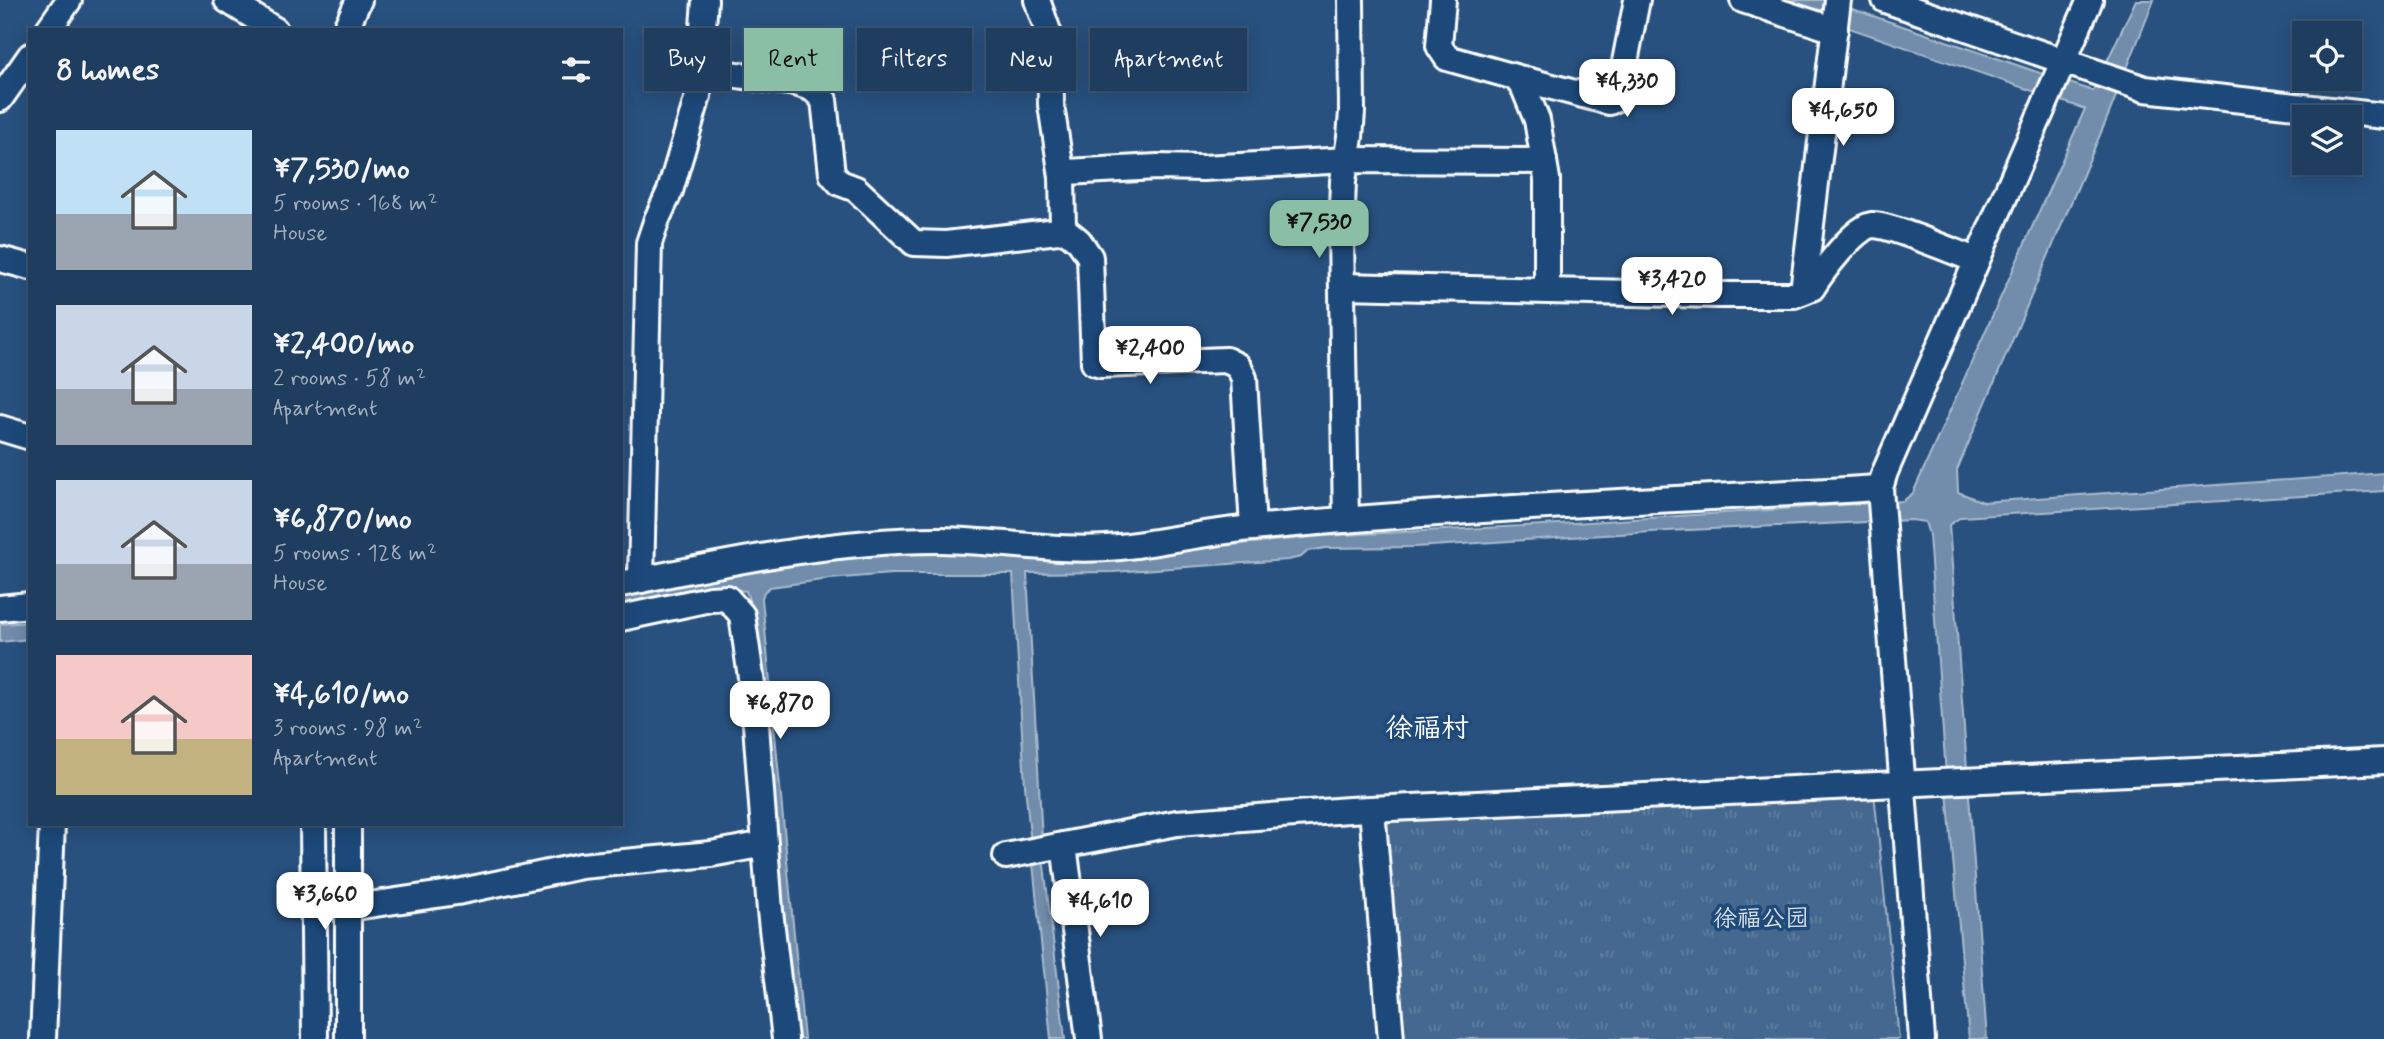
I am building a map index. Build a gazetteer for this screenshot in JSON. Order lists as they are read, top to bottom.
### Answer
{
  "districts": ["徐福村"],
  "parks": ["徐福公园"],
  "page": {
    "chip": [
      "Buy",
      "Rent",
      "Filters",
      "New",
      "Apartment"
    ],
    "heading": "8 homes",
    "price": [
      "¥4,330",
      "¥4,650",
      "¥7,530",
      "¥3,420",
      "¥2,400",
      "¥6,870",
      "¥3,660",
      "¥4,610"
    ],
    "list": [
      {
        "name": "¥7,530/mo",
        "note": "5 rooms · 168 m² · House"
      },
      {
        "name": "¥2,400/mo",
        "note": "2 rooms · 58 m² · Apartment"
      },
      {
        "name": "¥6,870/mo",
        "note": "5 rooms · 128 m² · House"
      },
      {
        "name": "¥4,610/mo",
        "note": "3 rooms · 98 m² · Apartment"
      }
    ]
  }
}
